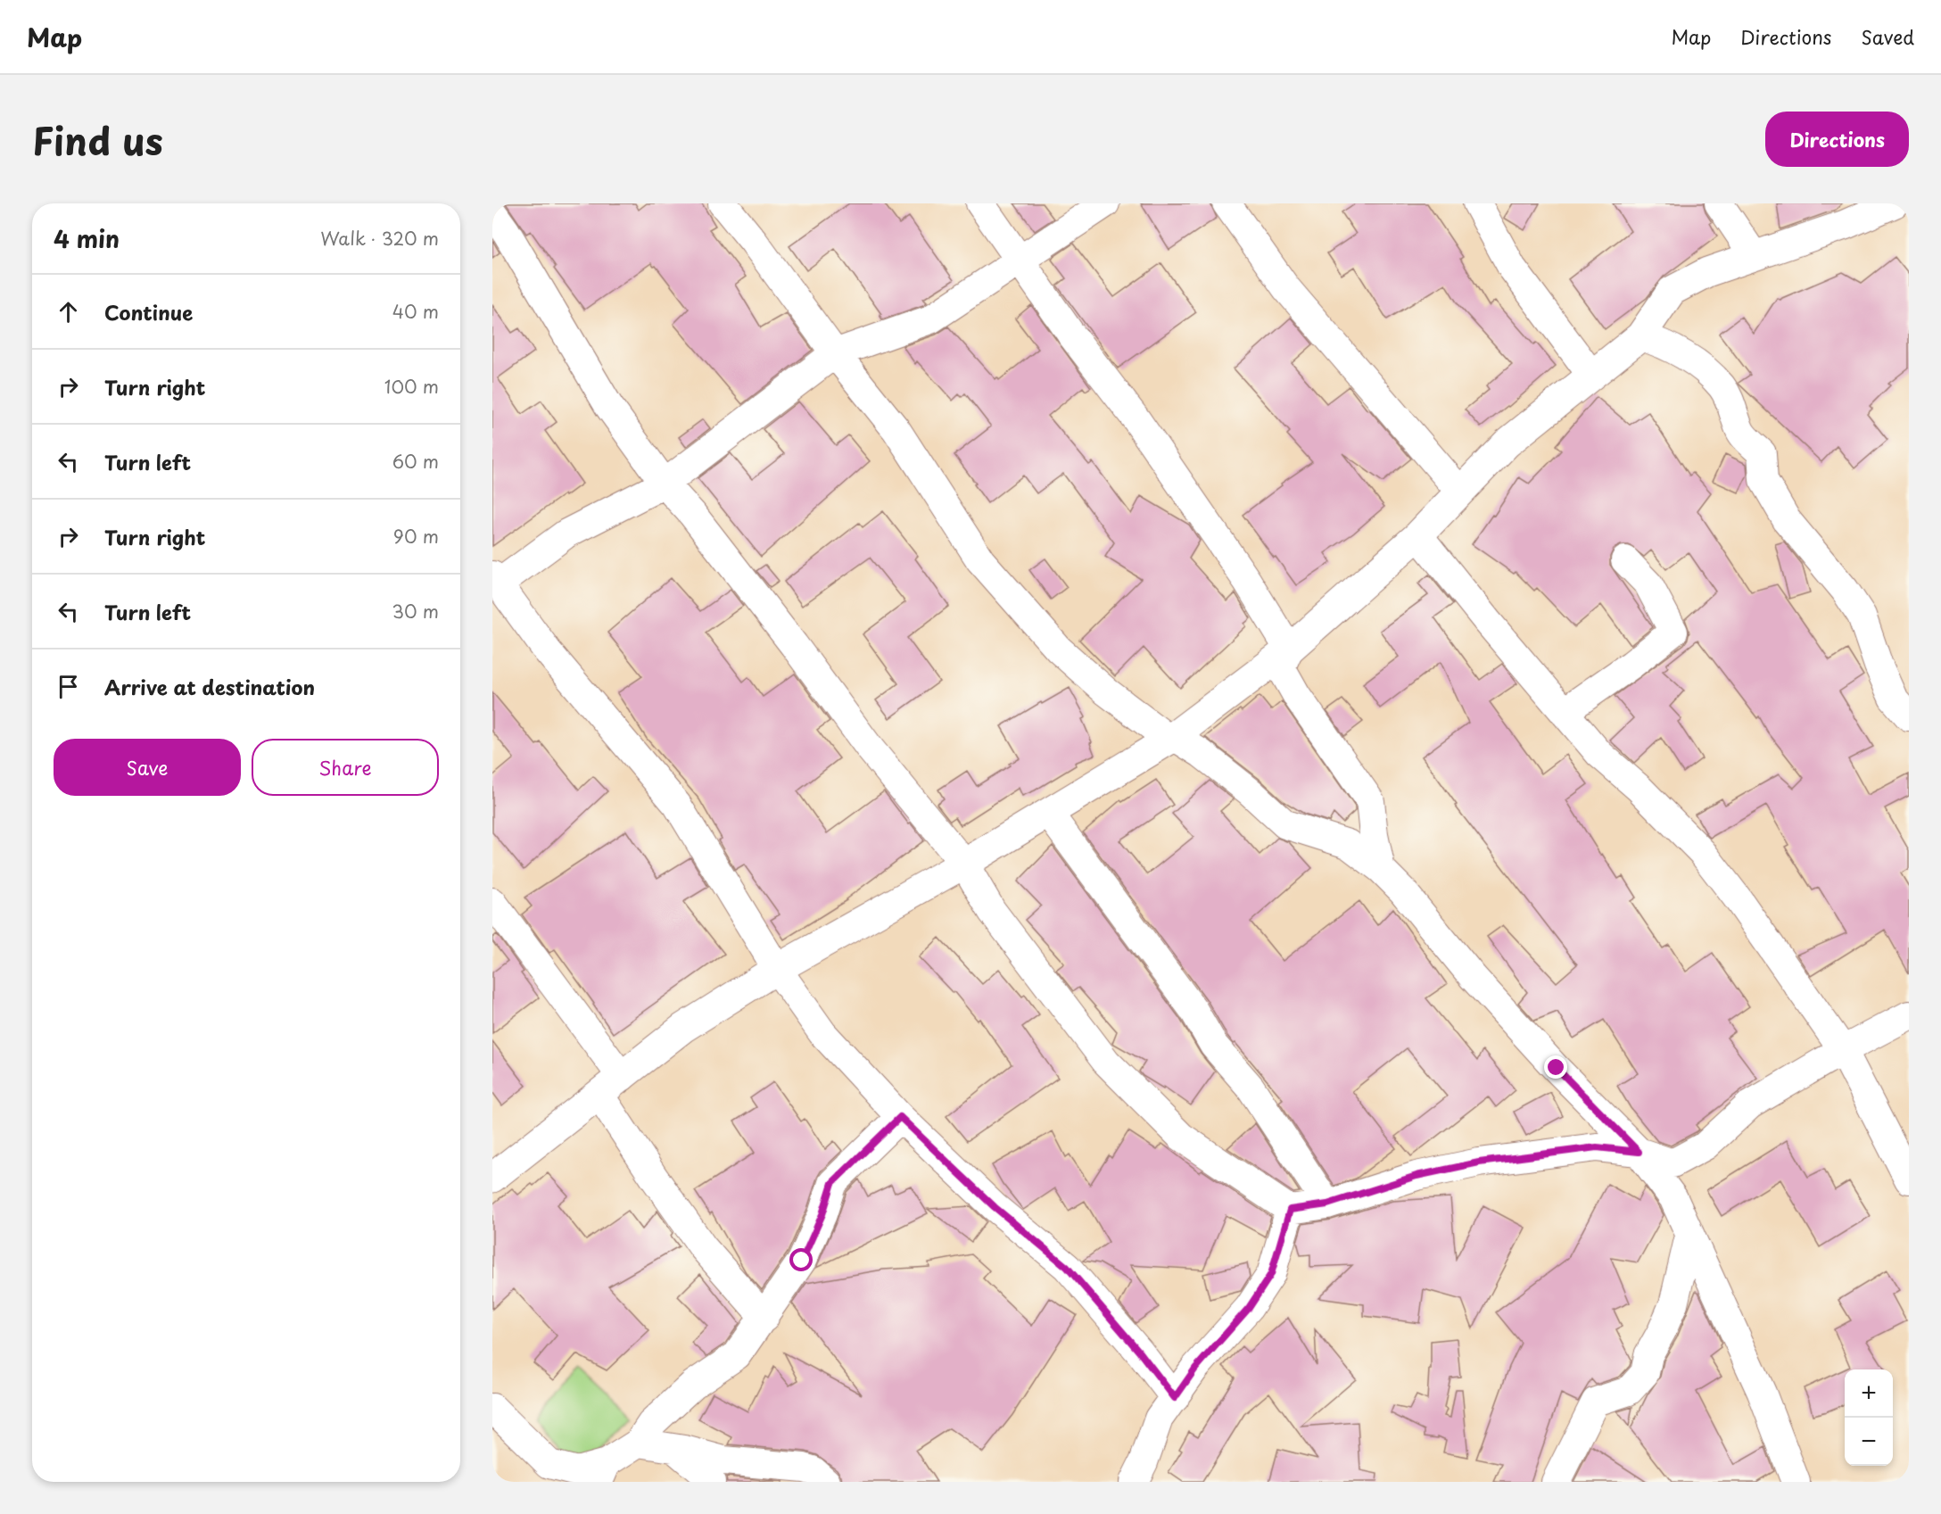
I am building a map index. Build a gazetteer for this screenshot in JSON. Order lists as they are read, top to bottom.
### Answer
{
  "page": {
    "header": "Map",
    "nav": ["Map", "Directions", "Saved"],
    "title": "Find us",
    "buttons": [
      "Directions",
      ["Save", "Share"]
    ],
    "heading": ["4 min", "Walk · 320 m"],
    "list": [
      ["Continue", "40 m"],
      ["Turn right", "100 m"],
      ["Turn left", "60 m"],
      ["Turn right", "90 m"],
      ["Turn left", "30 m"],
      "Arrive at destination"
    ],
    "map_buttons": ["+", "−"]
  }
}
